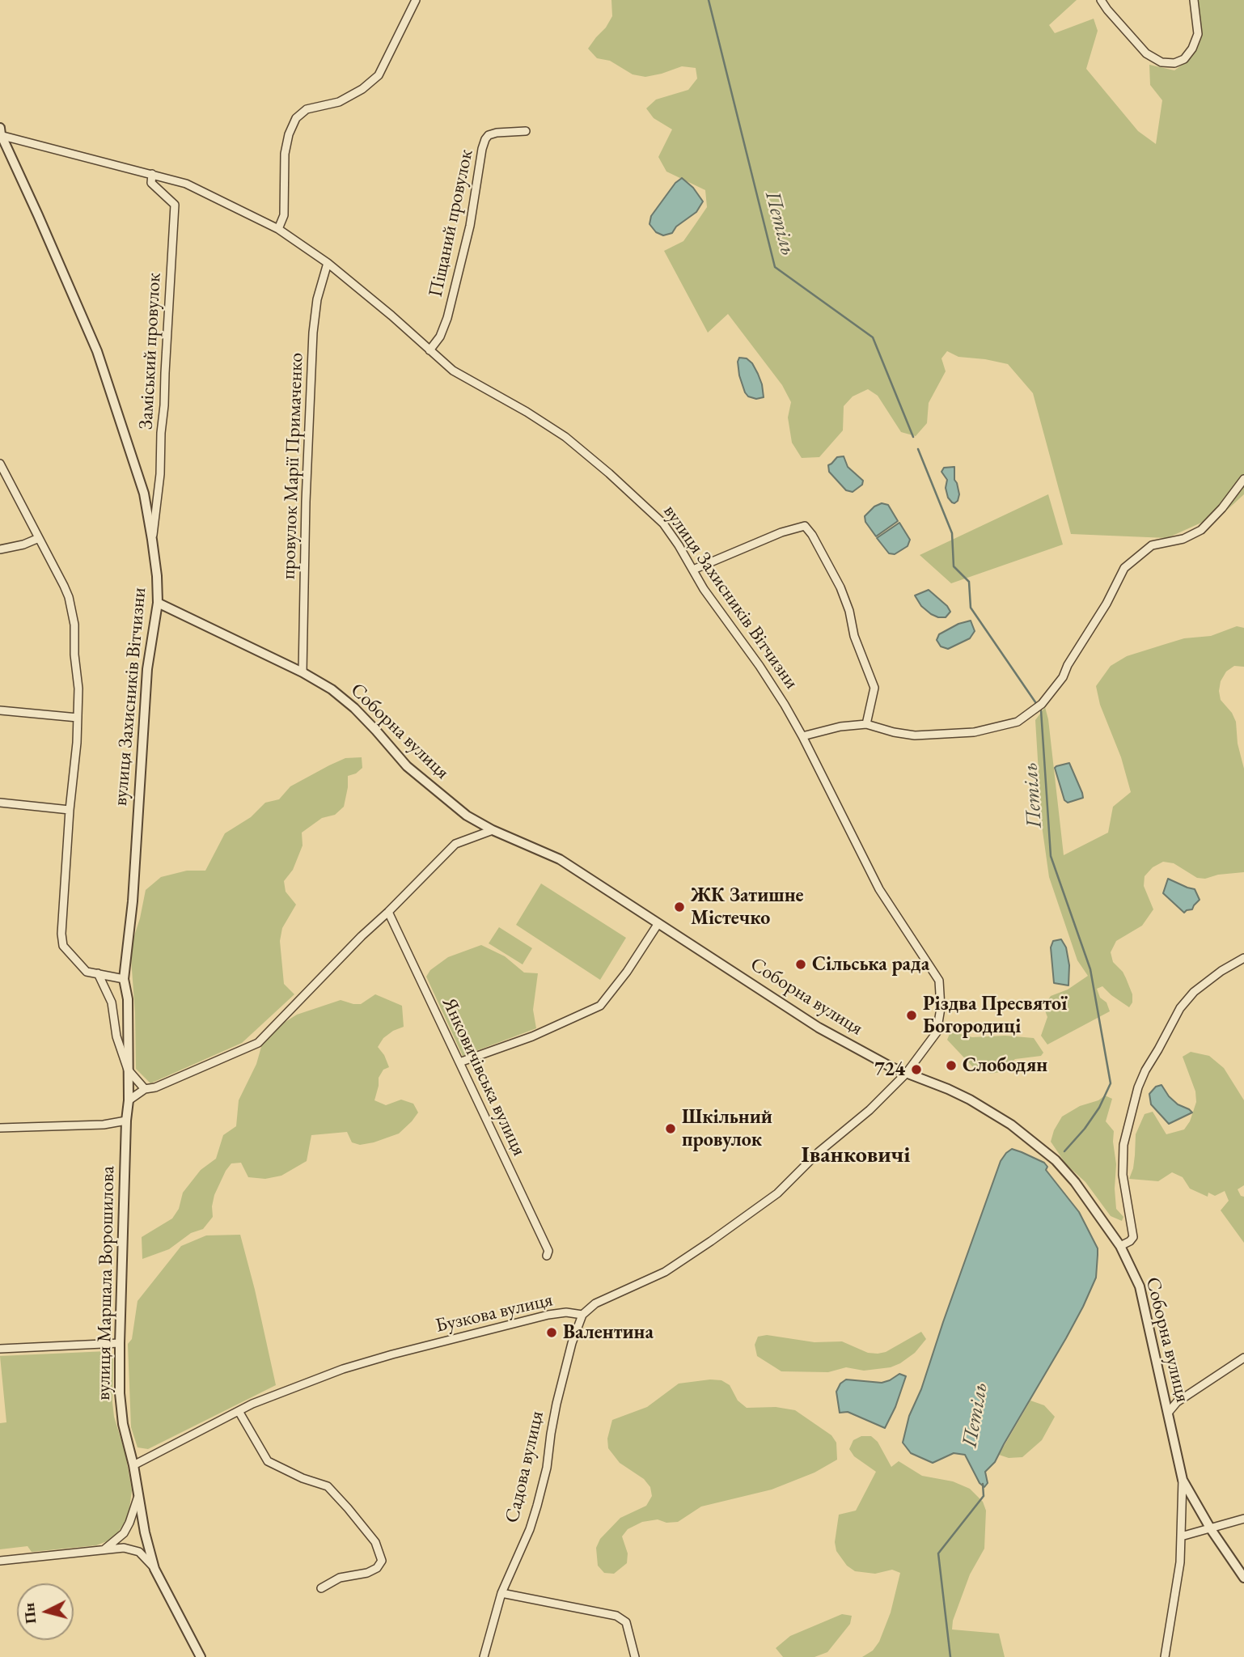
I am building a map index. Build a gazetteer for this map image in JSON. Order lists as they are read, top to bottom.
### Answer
{
  "streets": {
    "street": [
      "Піщаний провулок",
      "Заміський провулок",
      "провулок Марії Примаченко",
      "вулиця Захисників Вітчизни",
      "Соборна вулиця",
      "Янковичівська вулиця",
      "вулиця Маршала Ворошилова",
      "Бузкова вулиця",
      "Садова вулиця"
    ]
  },
  "crossings": [
    ["Піщаний провулок", "вулиця Захисників Вітчизни"],
    ["Заміський провулок", "вулиця Захисників Вітчизни"],
    ["провулок Марії Примаченко", "вулиця Захисників Вітчизни"],
    ["провулок Марії Примаченко", "Соборна вулиця"],
    ["вулиця Захисників Вітчизни", "Соборна вулиця"],
    ["вулиця Захисників Вітчизни", "вулиця Маршала Ворошилова"],
    ["вулиця Захисників Вітчизни", "Бузкова вулиця"],
    ["Соборна вулиця", "Бузкова вулиця"],
    ["вулиця Маршала Ворошилова", "Бузкова вулиця"],
    ["Бузкова вулиця", "Садова вулиця"]
  ],
  "districts": ["Іванковичі"],
  "water": ["Петіль"],
  "places": [
    "ЖК Затишне Містечко",
    "Cільська рада",
    "Різдва Пресвятої Богородиці",
    "Слободян",
    "724",
    "Шкільний провулок",
    "Валентина"
  ],
  "north": "left"
}
